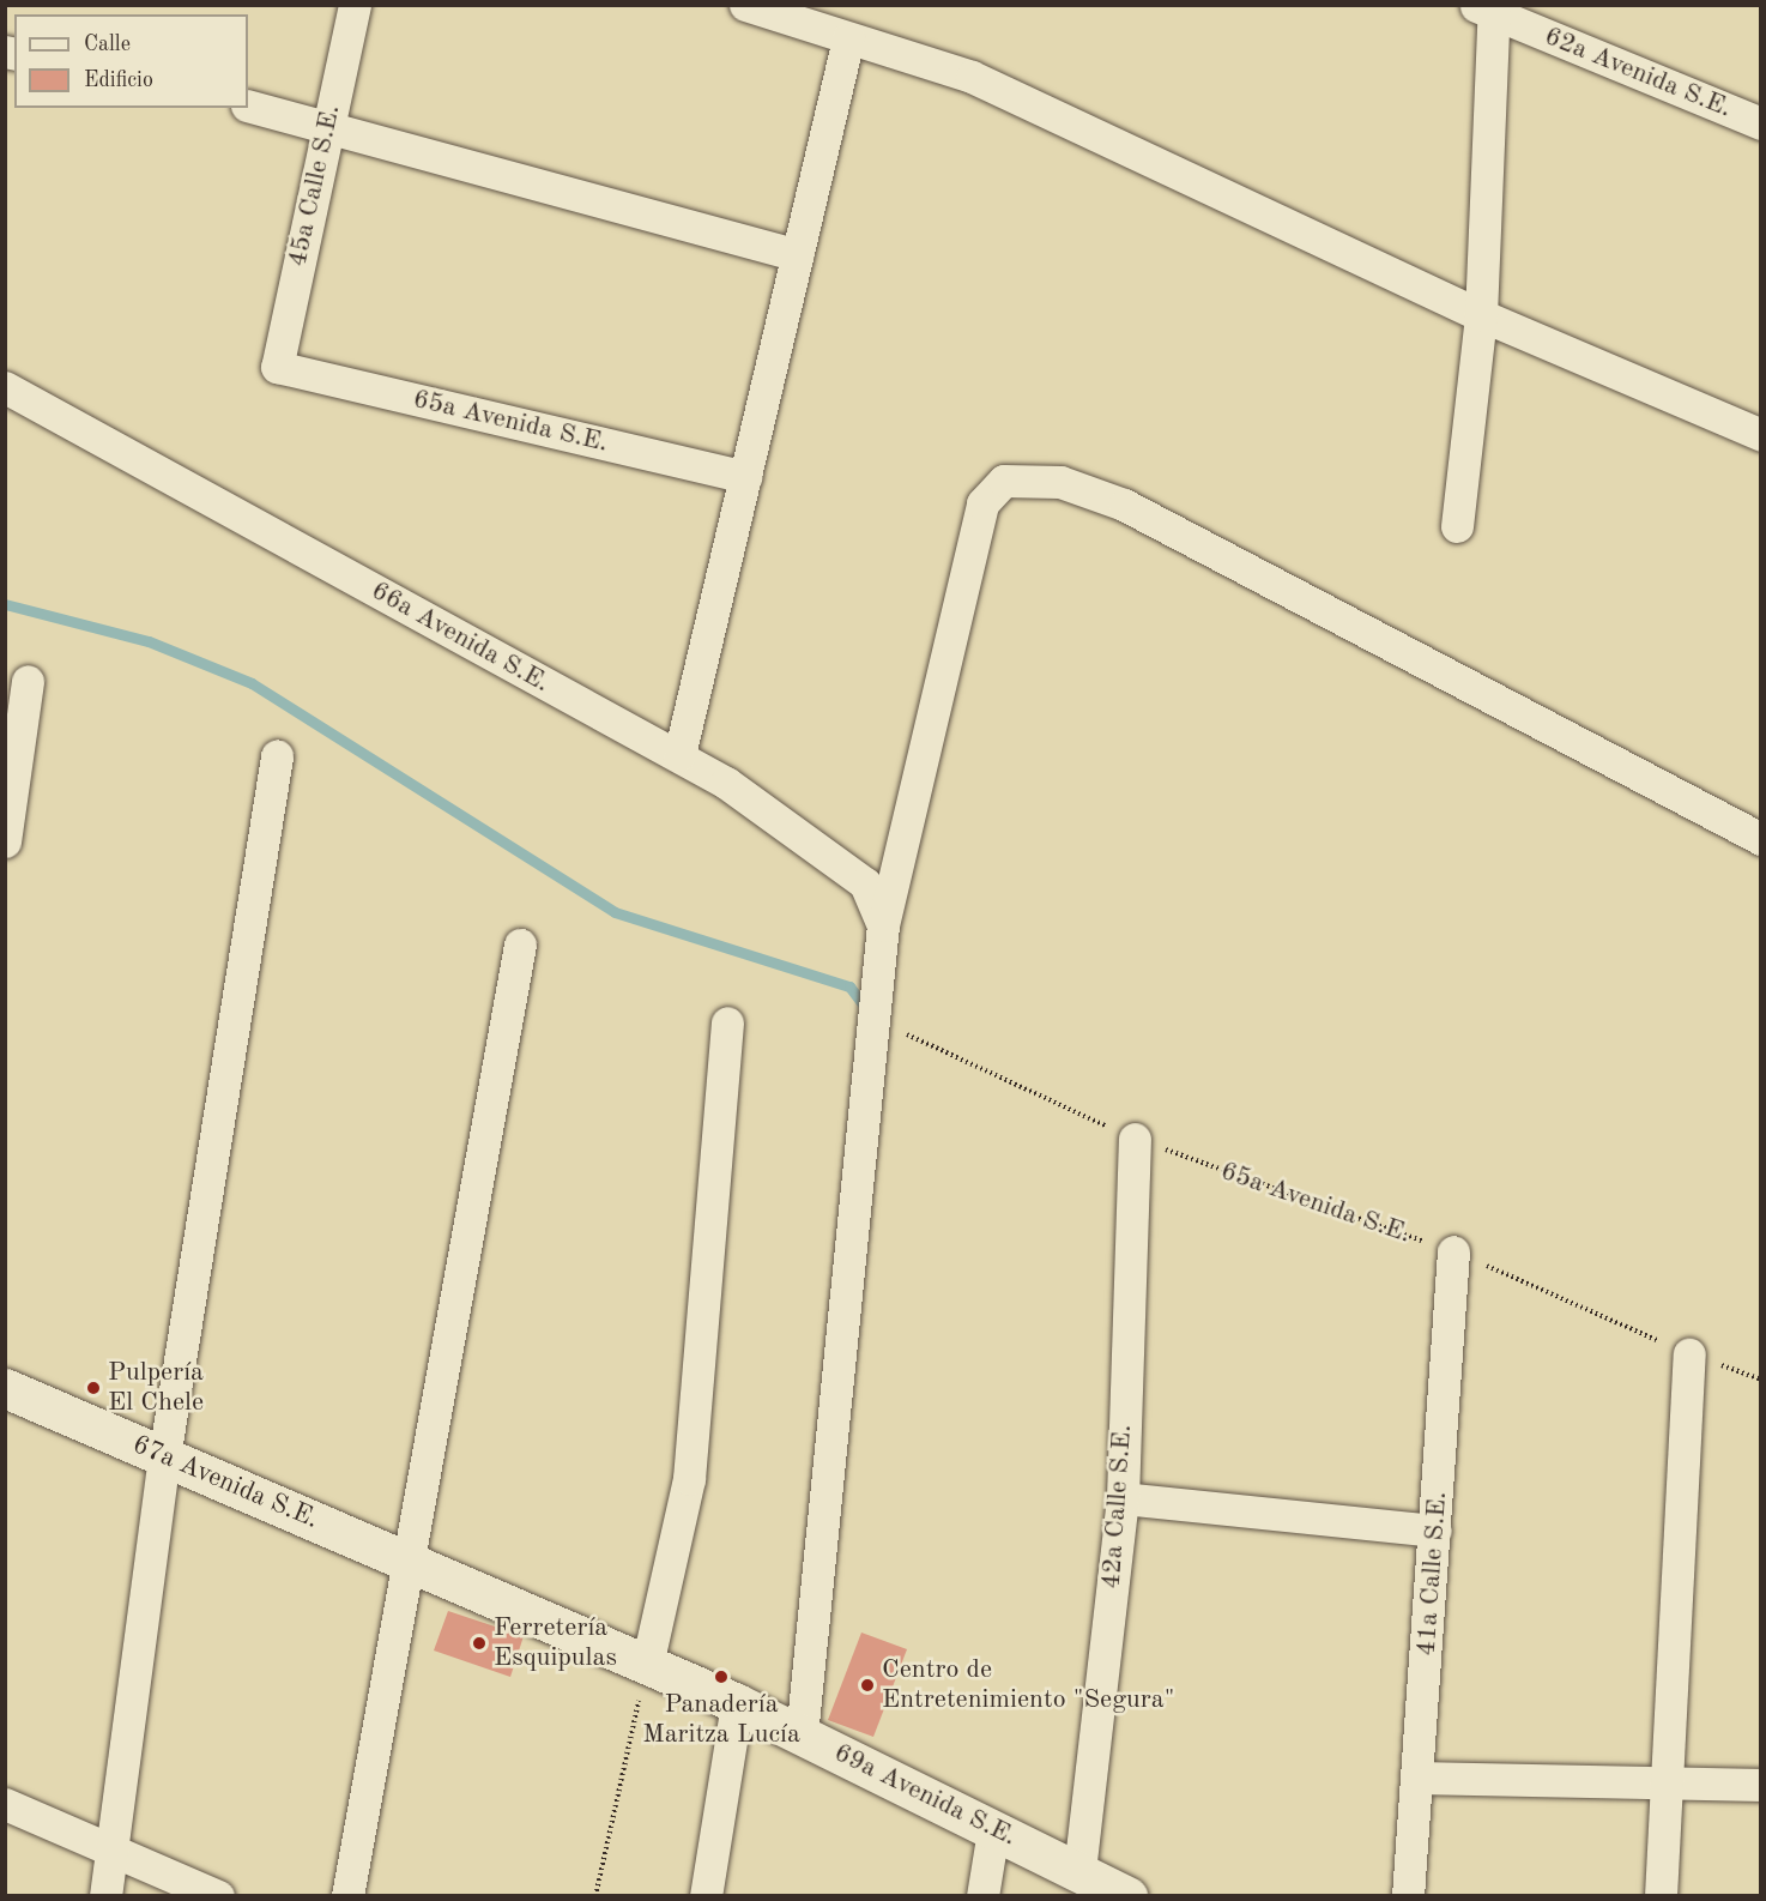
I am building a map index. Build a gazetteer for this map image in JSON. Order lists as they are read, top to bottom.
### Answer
{
  "streets": {
    "street": [
      "62a Avenida S.E.",
      "45a Calle S.E.",
      "65a Avenida S.E.",
      "66a Avenida S.E.",
      "67a Avenida S.E.",
      "42a Calle S.E.",
      "41a Calle S.E.",
      "69a Avenida S.E."
    ]
  },
  "crossings": [
    ["45a Calle S.E.", "65a Avenida S.E."],
    ["65a Avenida S.E.", "42a Calle S.E."],
    ["65a Avenida S.E.", "41a Calle S.E."],
    ["67a Avenida S.E.", "69a Avenida S.E."],
    ["42a Calle S.E.", "69a Avenida S.E."]
  ],
  "places": [
    "Pulpería El Chele",
    "Ferretería Esquipulas",
    "Panadería Maritza Lucía",
    "Centro de Entretenimiento \"Segura\""
  ],
  "legend": ["Calle", "Edificio"]
}
